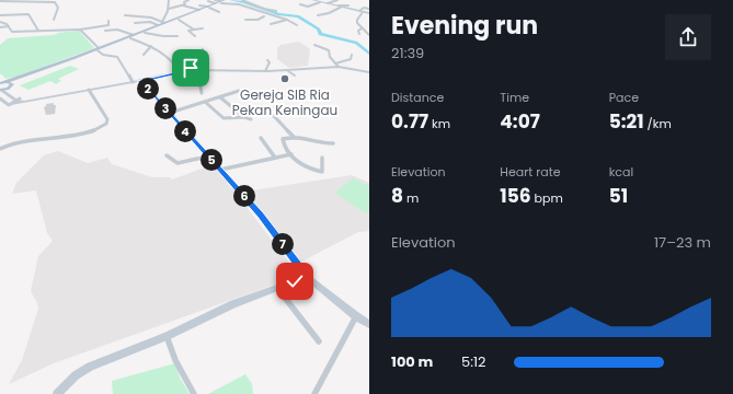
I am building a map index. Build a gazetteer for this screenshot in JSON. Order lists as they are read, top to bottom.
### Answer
{
  "places": ["Gereja SIB Ria Pekan Keningau"],
  "page": {
    "heading": ["Evening run", "21:39"],
    "stats": [
      ["Distance", "0.77 km"],
      ["Time", "4:07"],
      ["Pace", "5:21 /km"],
      ["Elevation", "8 m"],
      ["Heart rate", "156 bpm"],
      ["kcal", "51"]
    ],
    "pins": [
      "2",
      "3",
      "4",
      "5",
      "6",
      "7"
    ],
    "chart": ["Elevation", "17–23 m"],
    "list": [
      {
        "name": "100 m",
        "note": "5:12"
      }
    ]
  }
}
